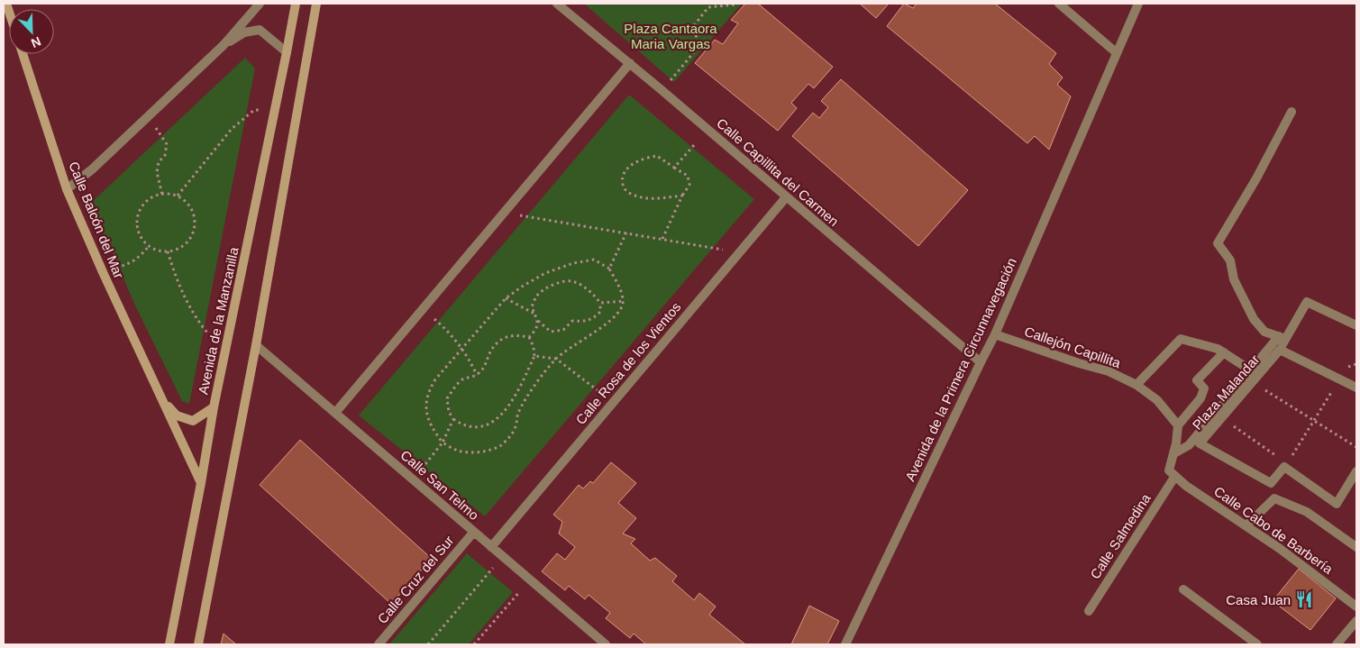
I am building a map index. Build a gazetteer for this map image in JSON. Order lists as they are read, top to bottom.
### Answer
{
  "streets": {
    "street": [
      "Calle Capillita del Carmen",
      "Calle Balcón del Mar",
      "Avenida de la Manzanilla",
      "Callejón Capillita",
      "Calle Rosa de los Vientos",
      "Avenida de la Primera Circunnavegación",
      "Plaza Malandar",
      "Calle San Telmo",
      "Calle Cabo de Barbería",
      "Calle Salmedina",
      "Calle Cruz del Sur"
    ]
  },
  "crossings": [
    ["Calle Capillita del Carmen", "Calle Rosa de los Vientos"],
    ["Calle Capillita del Carmen", "Avenida de la Primera Circunnavegación"],
    ["Calle Balcón del Mar", "Avenida de la Manzanilla"],
    ["Callejón Capillita", "Avenida de la Primera Circunnavegación"],
    ["Calle Rosa de los Vientos", "Calle San Telmo"],
    ["Calle San Telmo", "Calle Cruz del Sur"],
    ["Calle Cabo de Barbería", "Calle Salmedina"]
  ],
  "parks": ["Plaza Cantaora Maria Vargas"],
  "places": {
    "restaurant": ["Casa Juan"]
  },
  "north": "bottom right"
}
